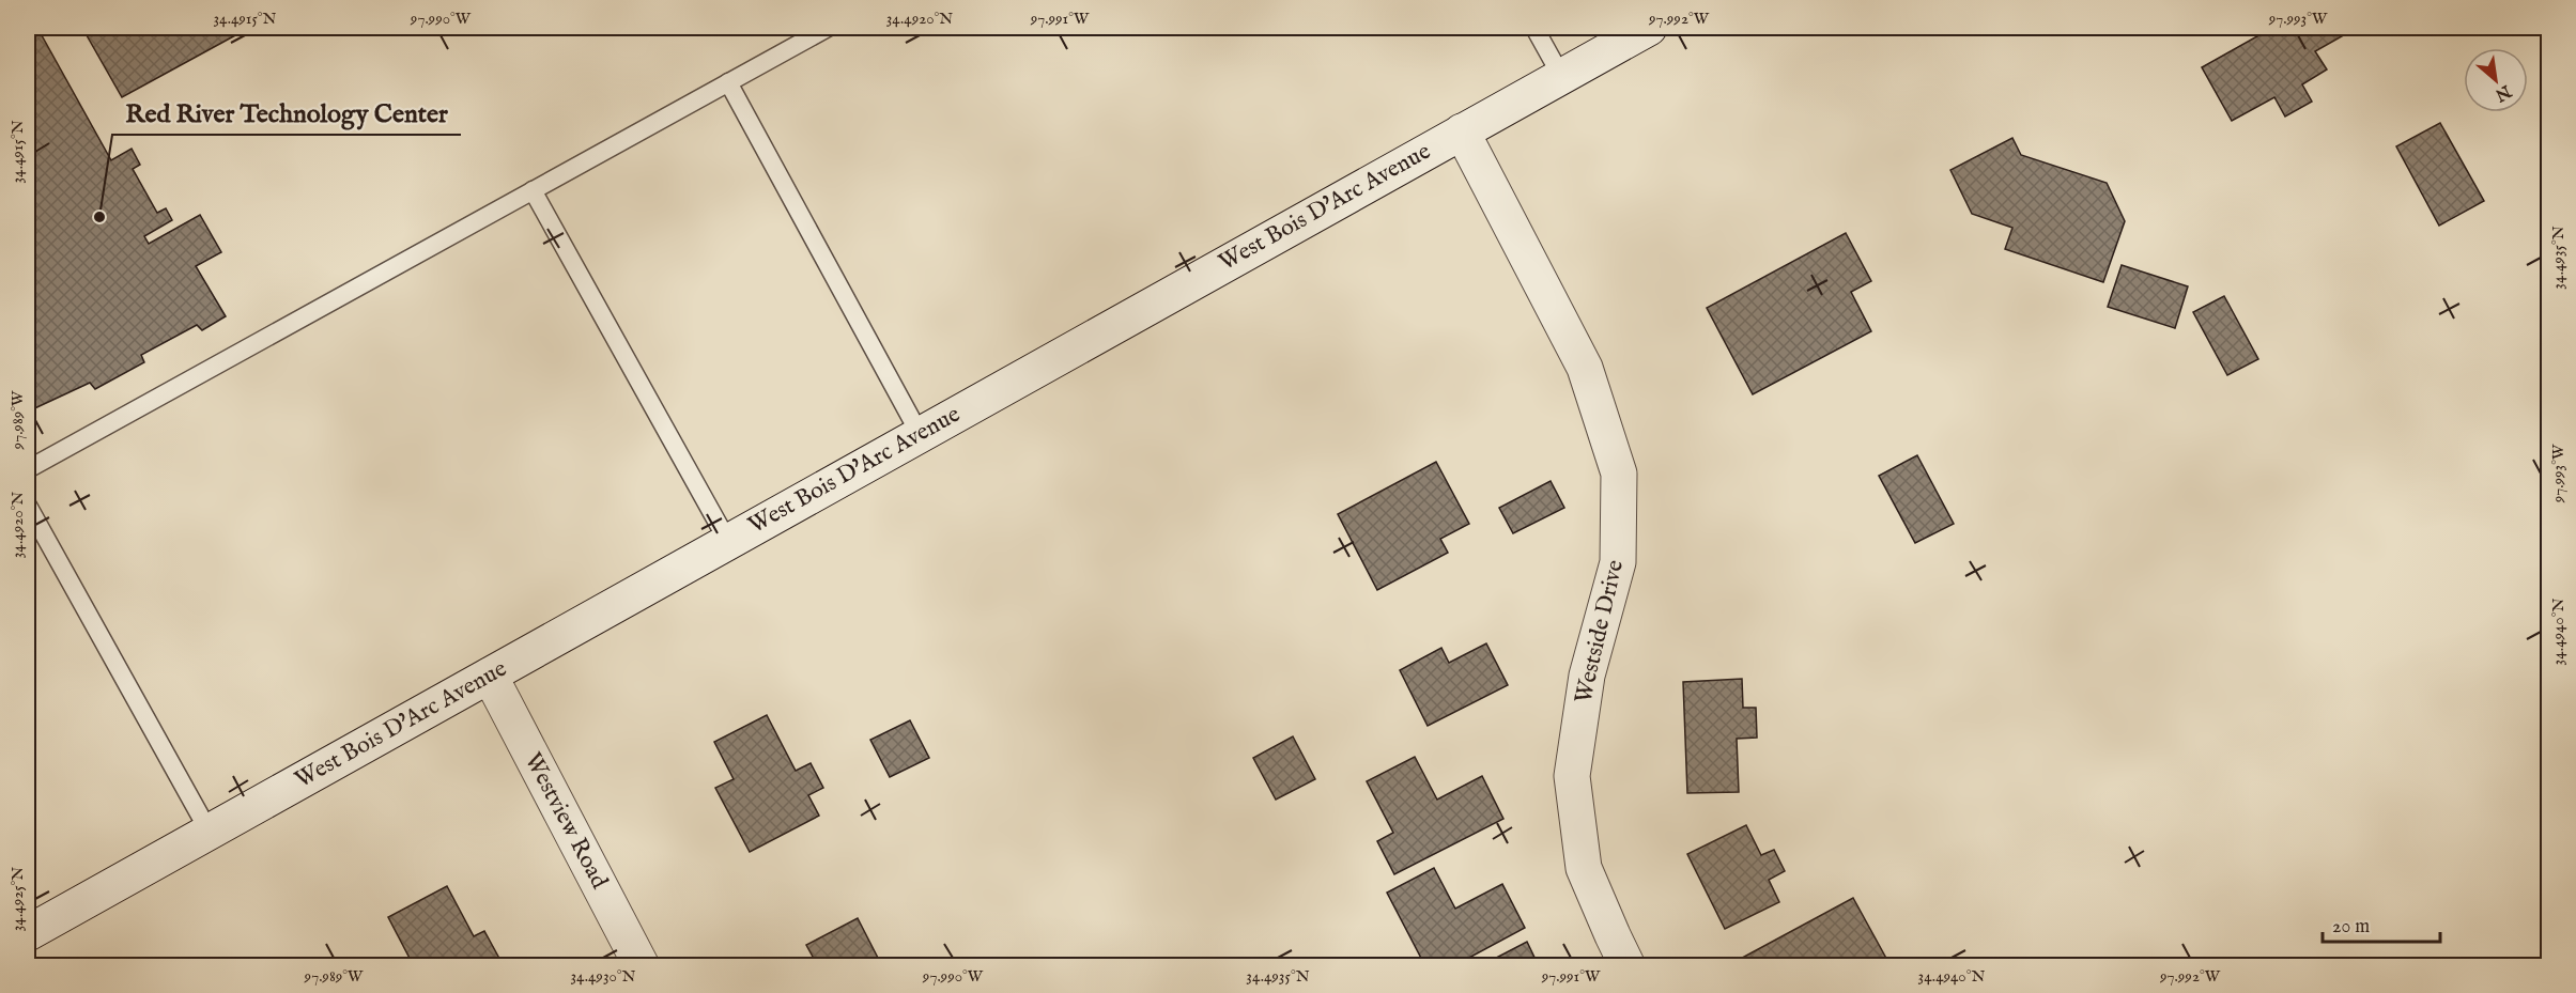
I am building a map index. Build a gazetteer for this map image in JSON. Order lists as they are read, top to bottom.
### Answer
{
  "streets": {
    "street": ["West Bois D'Arc Avenue", "Westside Drive", "Westview Road"]
  },
  "crossings": [
    ["West Bois D'Arc Avenue", "Westside Drive"],
    ["West Bois D'Arc Avenue", "Westview Road"]
  ],
  "places": ["Red River Technology Center"],
  "scale_bar": "20 m",
  "north": "bottom right",
  "coordinates": [
    "34.4915°N",
    "97.990°W",
    "34.4920°N",
    "97.991°W",
    "97.992°W",
    "97.993°W",
    "34.4935°N",
    "97.989°W",
    "34.4940°N",
    "34.4925°N",
    "34.4930°N"
  ]
}
